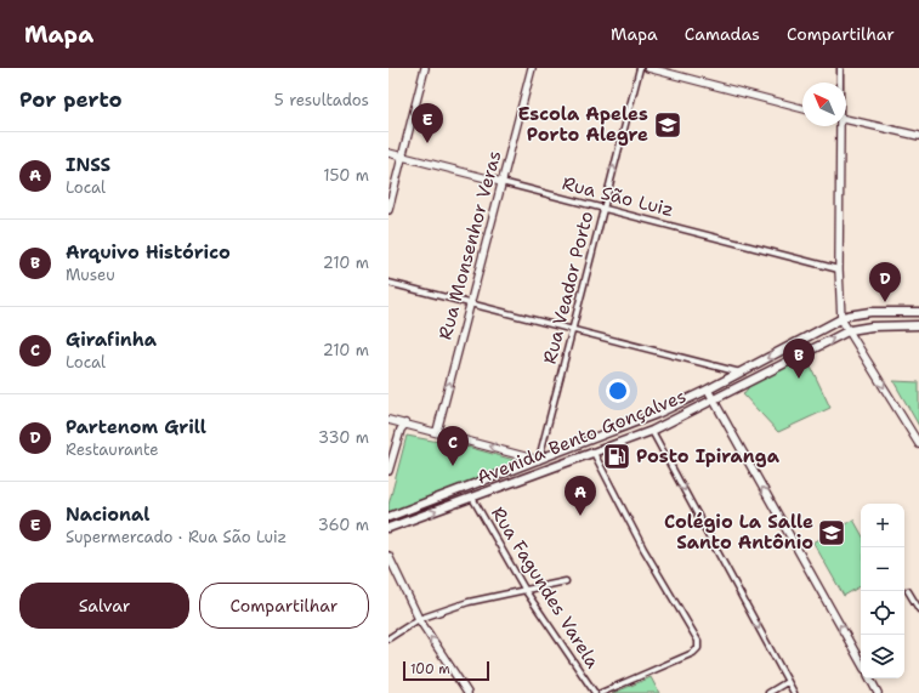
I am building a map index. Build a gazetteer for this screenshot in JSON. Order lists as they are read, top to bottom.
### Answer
{
  "streets": {
    "main road": ["Avenida Bento Gonçalves"],
    "street": [
      "Rua São Luiz",
      "Rua Monsenhor Veras",
      "Rua Veador Porto",
      "Rua Fagundes Varela"
    ]
  },
  "crossings": [
    ["Rua São Luiz", "Rua Monsenhor Veras"],
    ["Rua São Luiz", "Rua Veador Porto"],
    ["Rua Veador Porto", "Avenida Bento Gonçalves"],
    ["Avenida Bento Gonçalves", "Rua Fagundes Varela"]
  ],
  "one_way": ["Rua Monsenhor Veras", "Rua Veador Porto"],
  "places": {
    "school or university": ["Escola Apeles Porto Alegre", "Colégio La Salle Santo Antônio"],
    "fuel station": ["Posto Ipiranga"]
  },
  "scale_bar": "100 m",
  "north": "top left",
  "page": {
    "header": "Mapa",
    "nav": ["Mapa", "Camadas", "Compartilhar"],
    "heading": ["Por perto", "5 resultados"],
    "pins": [
      "E",
      "D",
      "B",
      "C",
      "A"
    ],
    "list": [
      {
        "mark": "A",
        "name": "INSS",
        "note": "Local",
        "value": "150 m"
      },
      {
        "mark": "B",
        "name": "Arquivo Histórico",
        "note": "Museu",
        "value": "210 m"
      },
      {
        "mark": "C",
        "name": "Girafinha",
        "note": "Local",
        "value": "210 m"
      },
      {
        "mark": "D",
        "name": "Partenom Grill",
        "note": "Restaurante",
        "value": "330 m"
      },
      {
        "mark": "E",
        "name": "Nacional",
        "note": "Supermercado · Rua São Luiz",
        "value": "360 m"
      }
    ],
    "map_buttons": ["+", "−"],
    "buttons": ["Salvar", "Compartilhar"],
    "scale": "100 m"
  }
}
